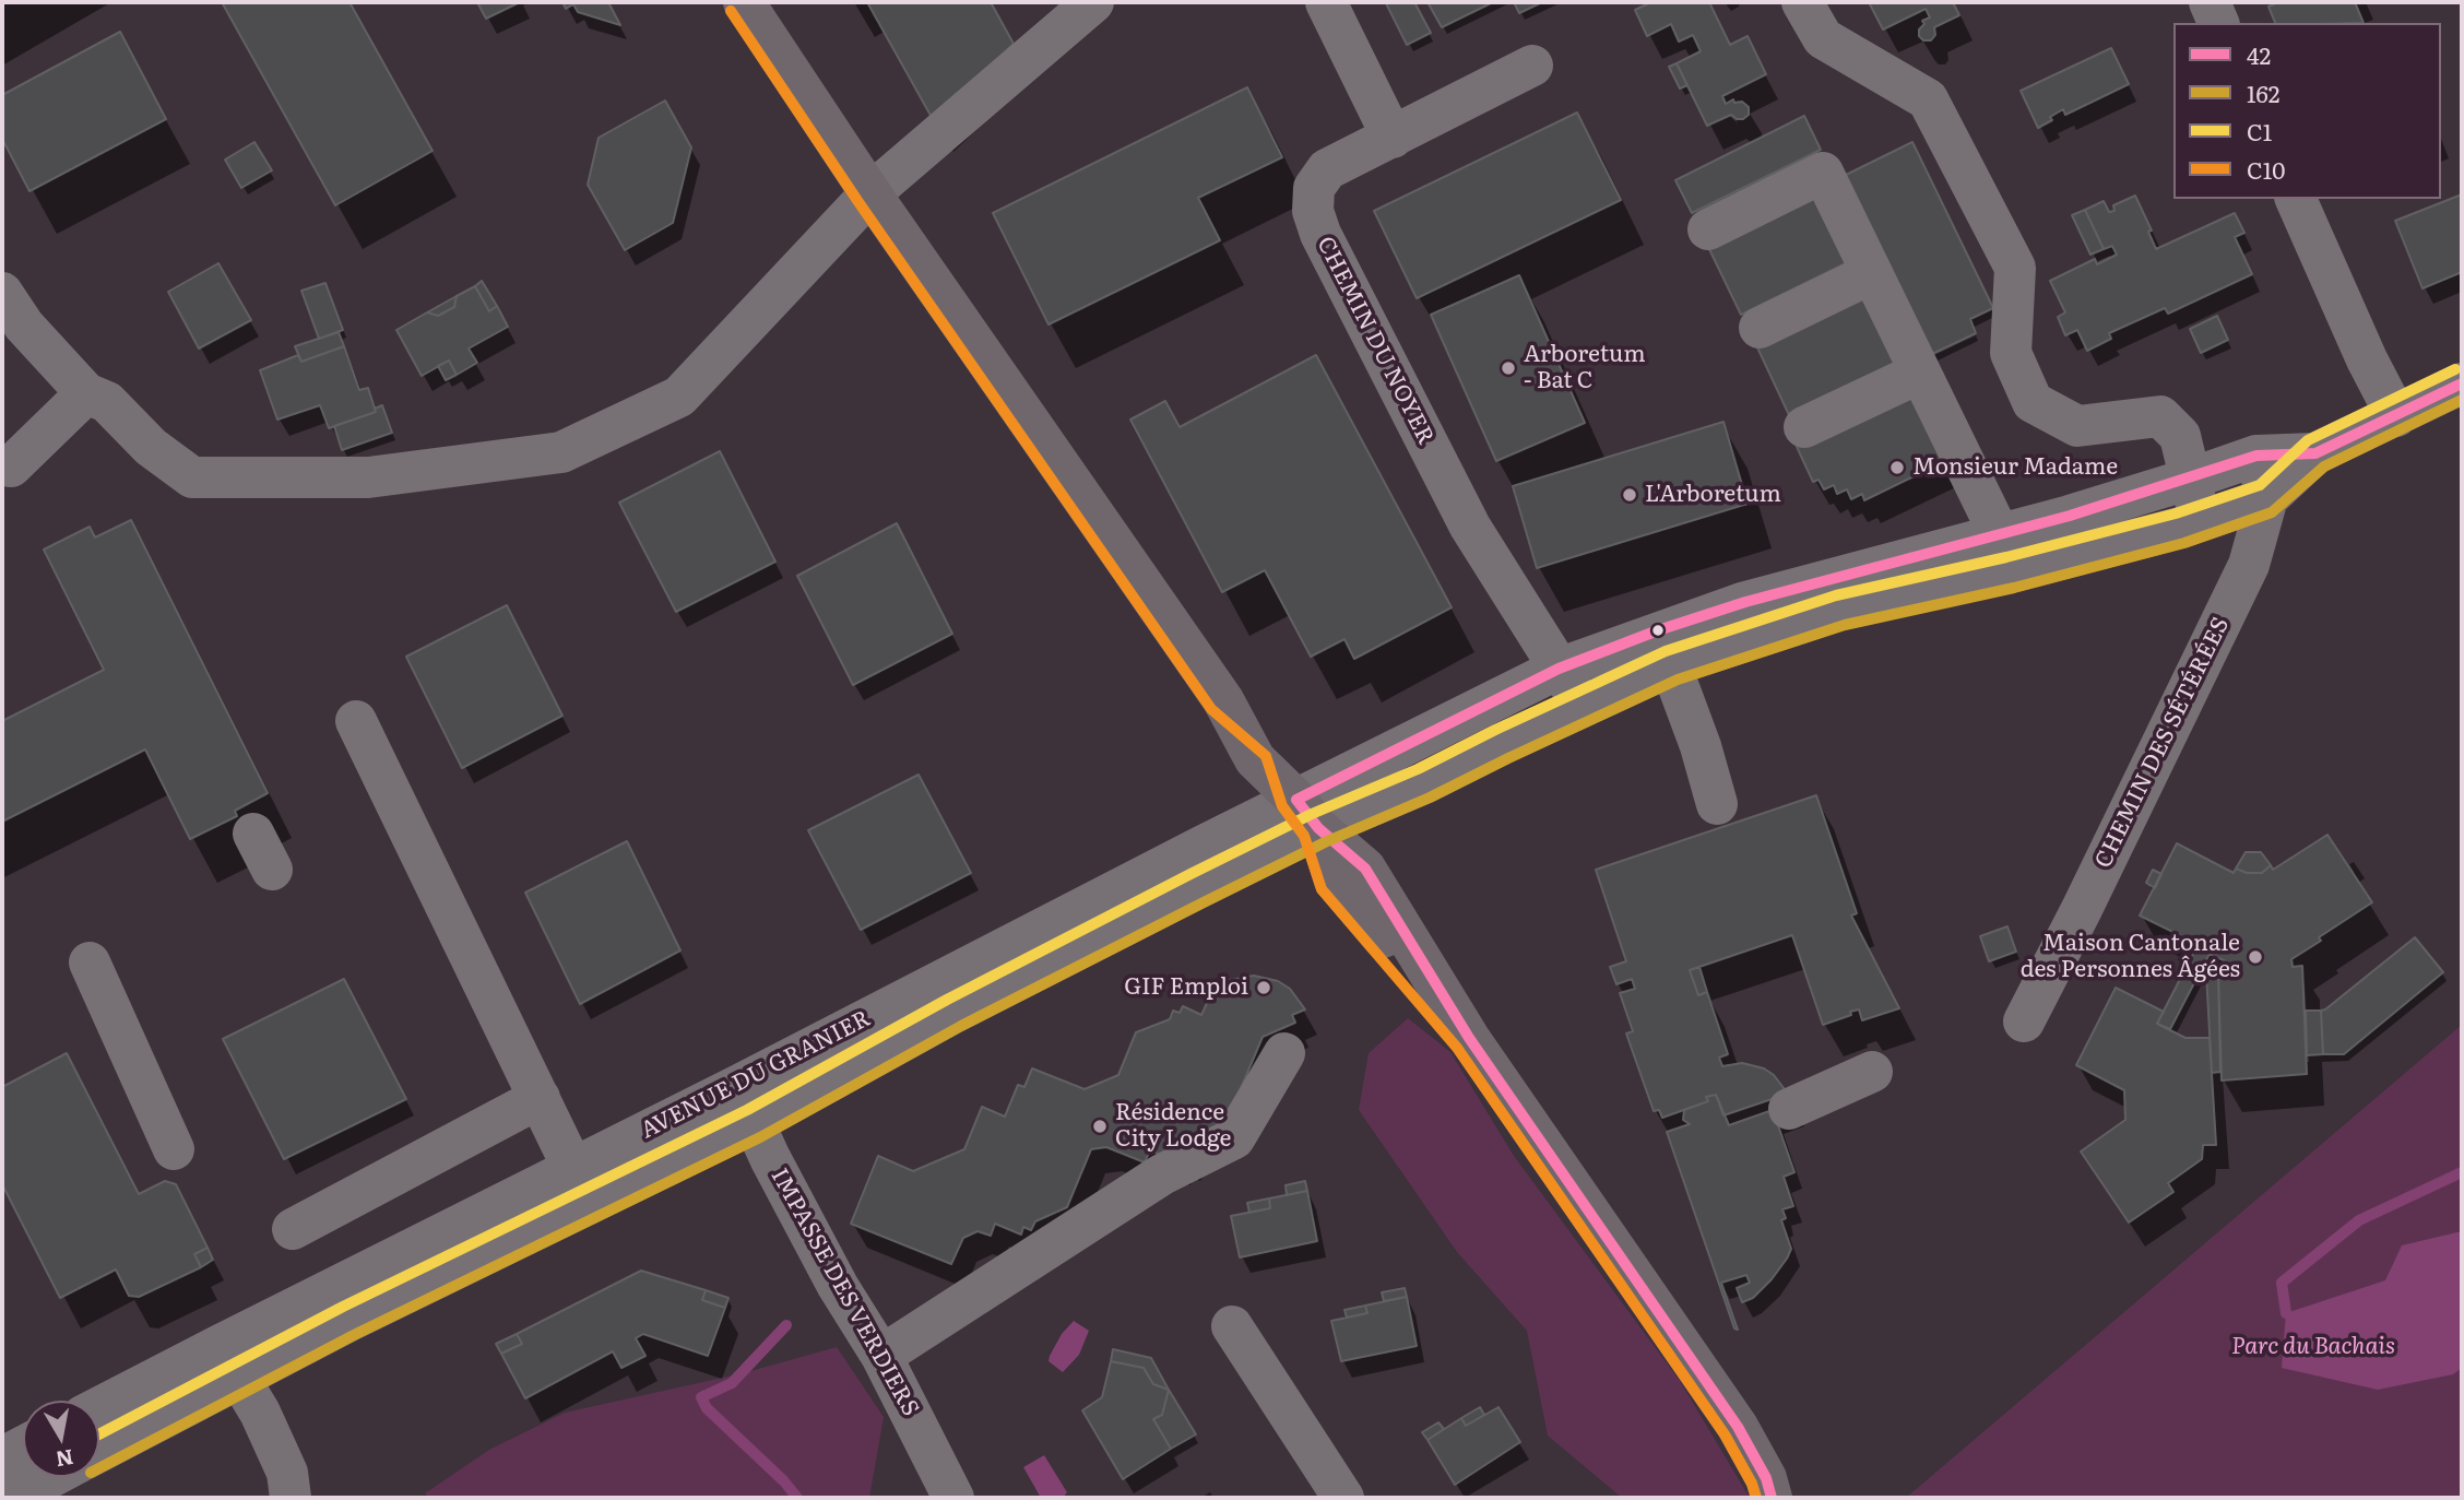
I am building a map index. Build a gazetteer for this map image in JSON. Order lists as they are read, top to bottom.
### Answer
{
  "streets": {
    "street": [
      "CHEMIN DU NOYER",
      "CHEMIN DES SÉTÉRÉES",
      "AVENUE DU GRANIER",
      "IMPASSE DES VERDIERS"
    ]
  },
  "crossings": [
    ["CHEMIN DU NOYER", "AVENUE DU GRANIER"],
    ["CHEMIN DES SÉTÉRÉES", "AVENUE DU GRANIER"],
    ["AVENUE DU GRANIER", "IMPASSE DES VERDIERS"]
  ],
  "parks": ["Parc du Bachais"],
  "places": [
    "Arboretum - Bat C",
    "Monsieur Madame",
    "L'Arboretum",
    "Maison Cantonale des Personnes Âgées",
    "GIF Emploi",
    "Résidence City Lodge"
  ],
  "lines": [
    "transit line C10",
    "transit line C1",
    "transit line 42",
    "transit line 162"
  ],
  "legend": [
    "42",
    "162",
    "C1",
    "C10"
  ],
  "north": "bottom"
}
